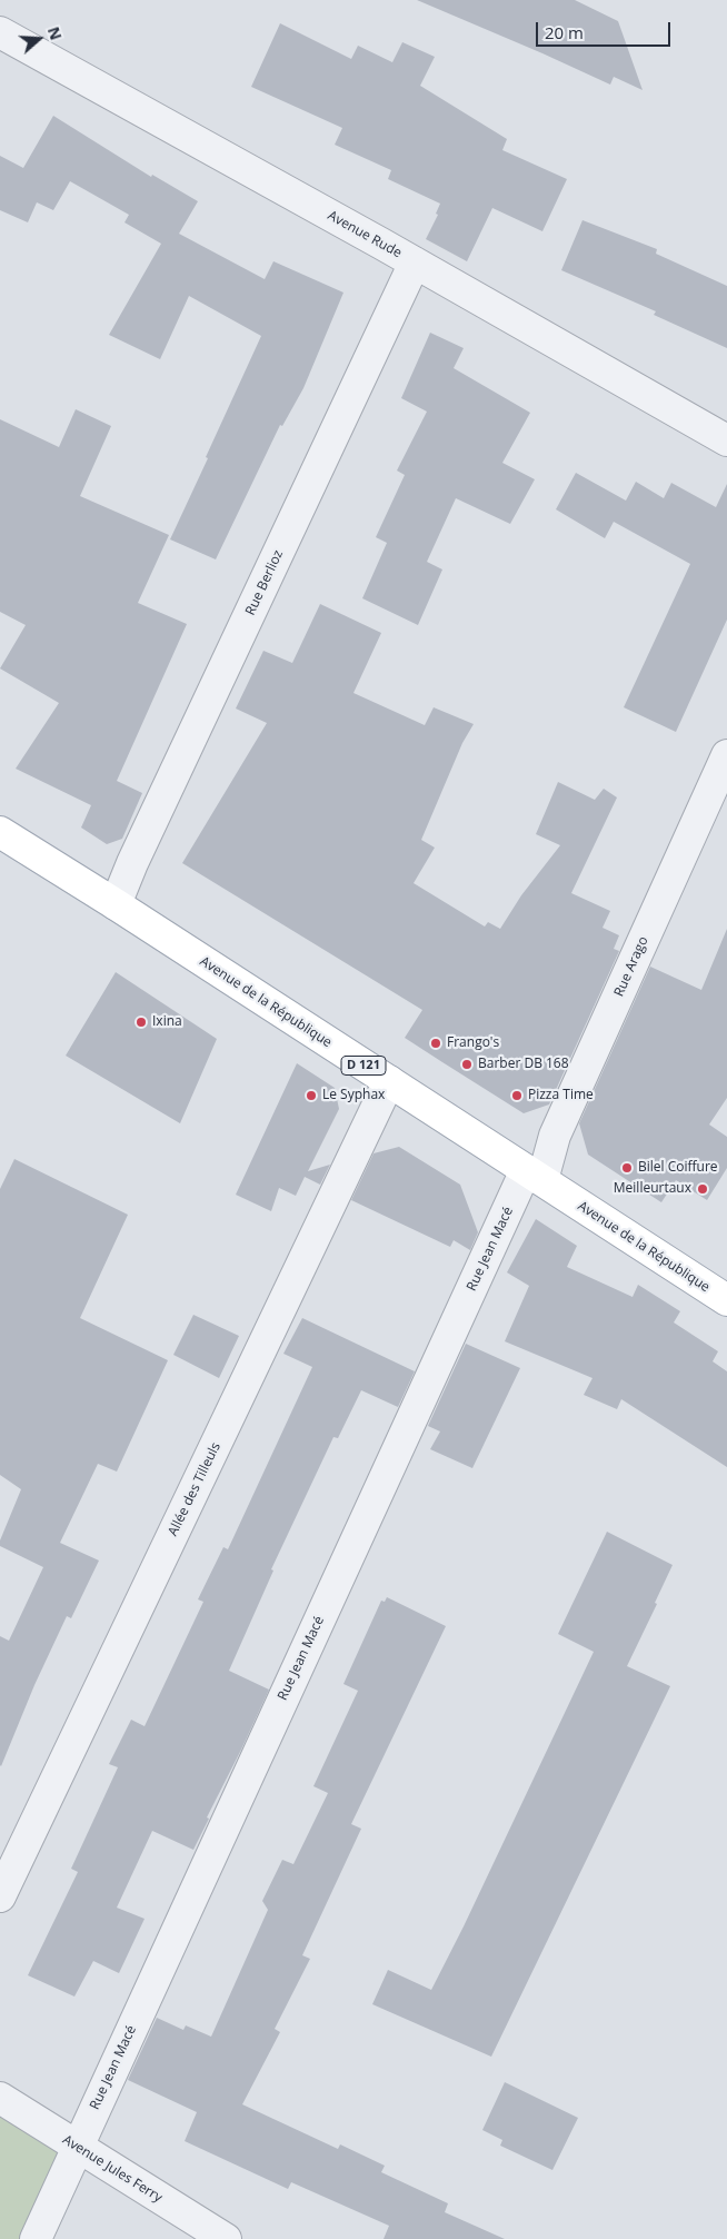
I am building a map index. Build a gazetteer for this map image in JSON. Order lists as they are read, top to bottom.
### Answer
{
  "streets": {
    "main road": ["Avenue de la République", "D 121"],
    "street": [
      "Avenue Rude",
      "Rue Berlioz",
      "Rue Arago",
      "Rue Jean Macé",
      "Allée des Tilleuls",
      "Avenue Jules Ferry"
    ]
  },
  "crossings": [
    ["Avenue Rude", "Rue Berlioz"],
    ["Rue Berlioz", "Avenue de la République"],
    ["Rue Arago", "Avenue de la République"],
    ["Rue Arago", "Rue Jean Macé"],
    ["Avenue de la République", "Rue Jean Macé"],
    ["Avenue de la République", "Allée des Tilleuls"],
    ["Rue Jean Macé", "Avenue Jules Ferry"]
  ],
  "places": [
    "Ixina",
    "Frango's",
    "Barber DB 168",
    "Le Syphax",
    "Pizza Time",
    "Bilel Coiffure",
    "Meilleurtaux"
  ],
  "scale_bar": "20 m",
  "north": "right"
}
